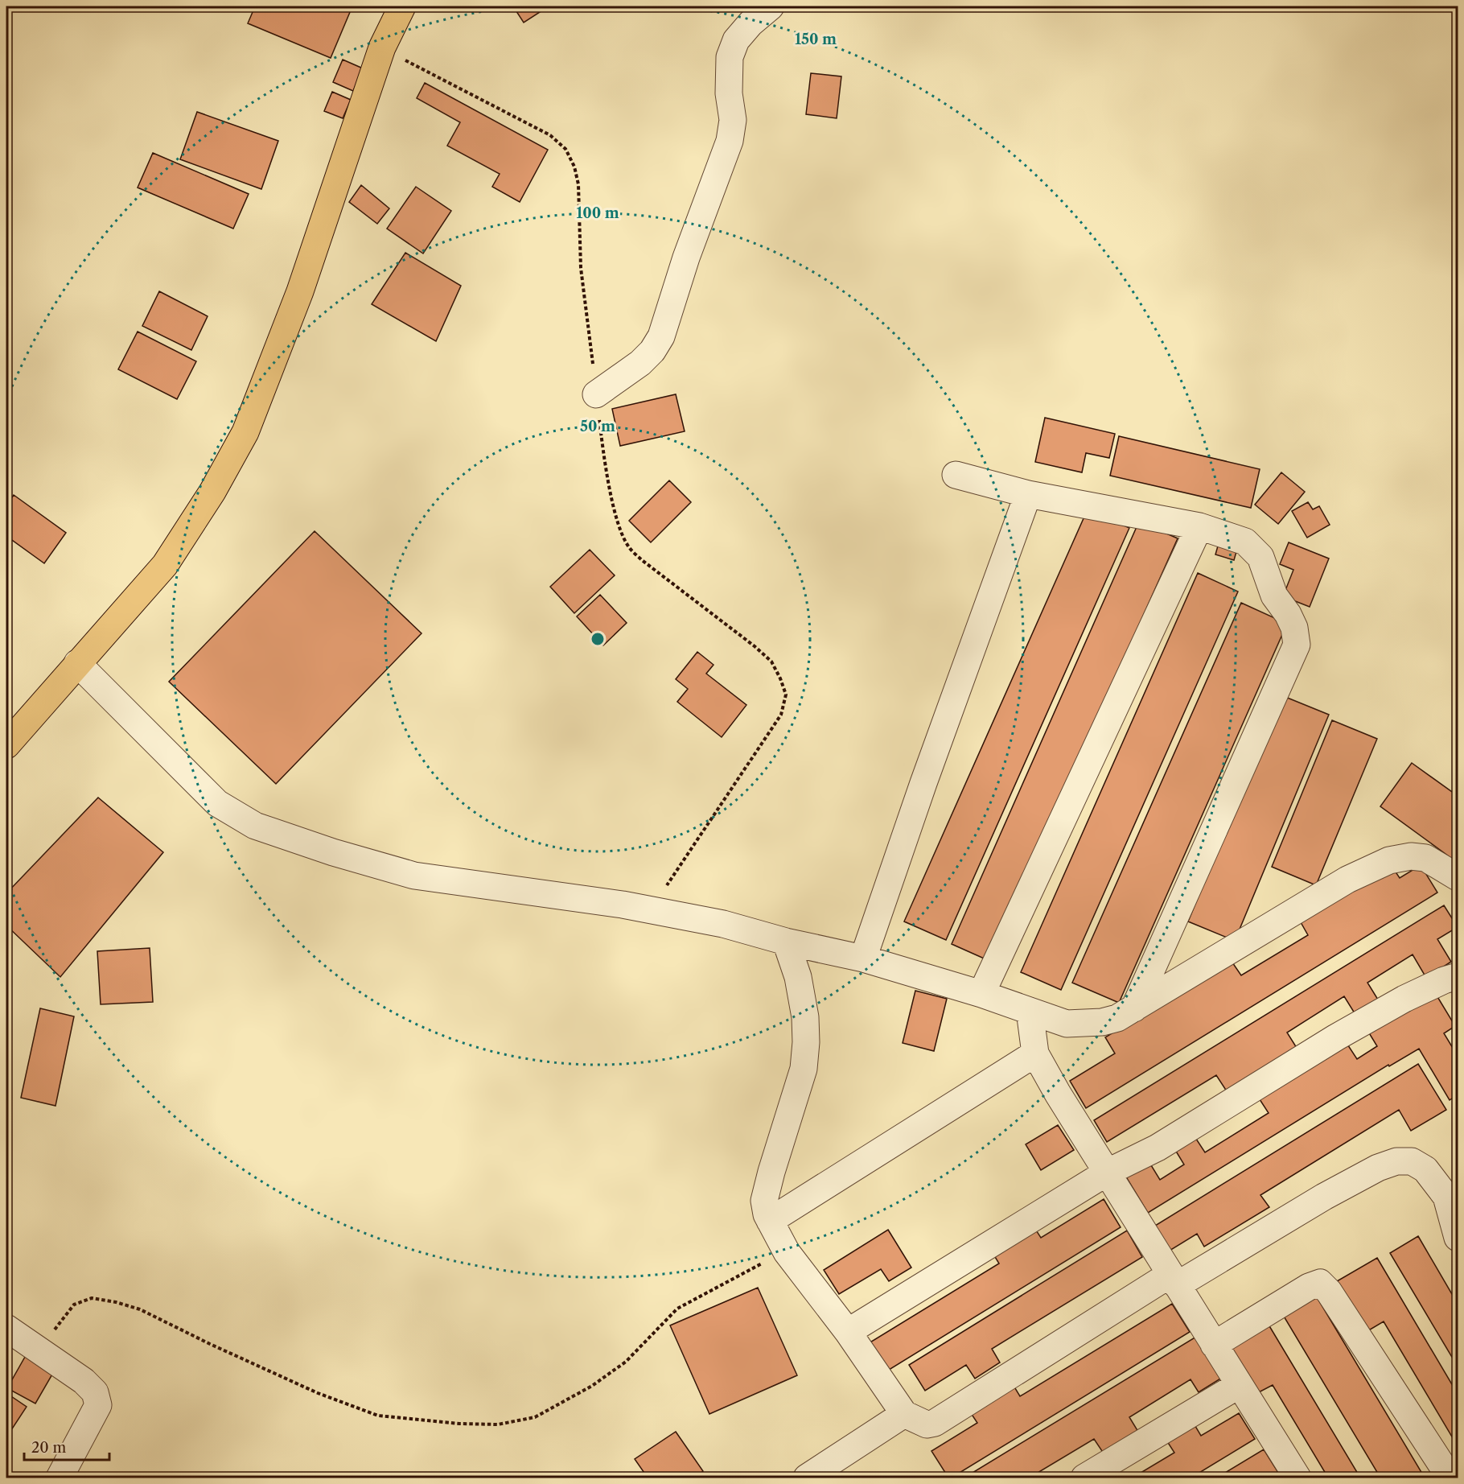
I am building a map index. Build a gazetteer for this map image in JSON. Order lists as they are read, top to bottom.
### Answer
{
  "scale_bar": "20 m",
  "rings": ["150 m", "100 m", "50 m"]
}
